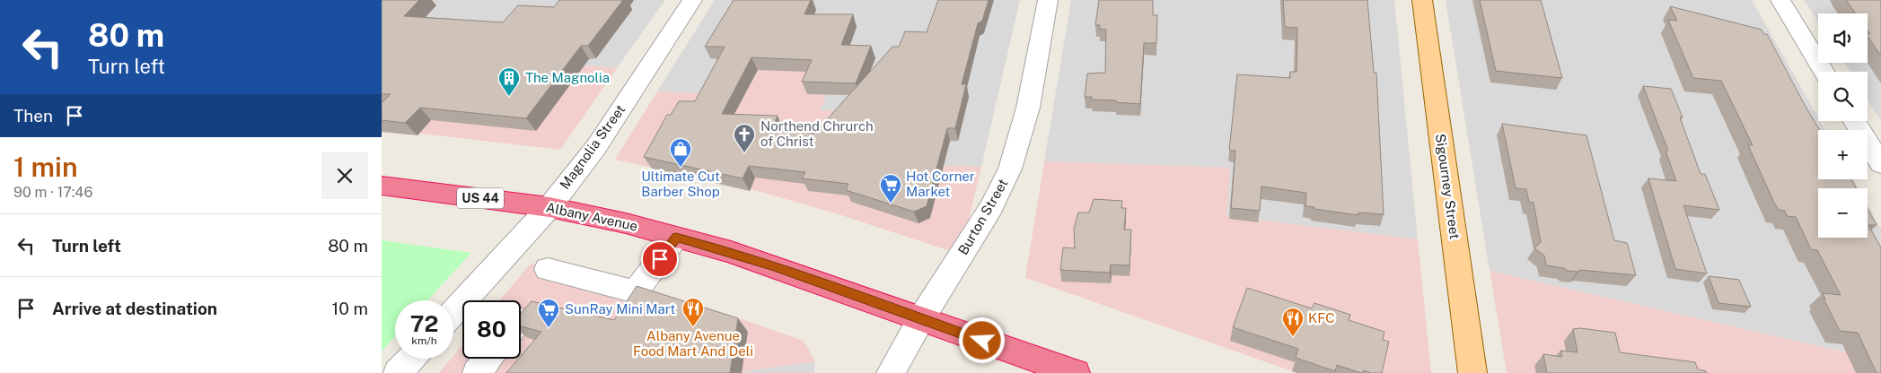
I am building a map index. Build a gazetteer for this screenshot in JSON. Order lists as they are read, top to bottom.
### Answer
{
  "streets": {
    "highway": ["US 44", "Albany Avenue"],
    "main road": ["Sigourney Street"],
    "street": ["Magnolia Street", "Burton Street"]
  },
  "crossings": [
    ["Magnolia Street", "Albany Avenue"],
    ["Albany Avenue", "Burton Street"]
  ],
  "places": {
    "building": ["The Magnolia"],
    "church": ["Northend Chrurch of Christ"],
    "shop": ["Ultimate Cut Barber Shop"],
    "supermarket": ["Hot Corner Market", "SunRay Mini Mart"],
    "restaurant": ["Albany Avenue Food Mart And Deli", "KFC"]
  },
  "page": {
    "turn": ["80 m", "Turn left"],
    "map_buttons": ["+", "−"],
    "then": "Then",
    "heading": ["1 min", "90 m · 17:46"],
    "list": [
      {
        "name": "Turn left",
        "value": "80 m"
      },
      {
        "name": "Arrive at destination",
        "value": "10 m"
      }
    ],
    "speed": "72 km/h",
    "limit": "80"
  }
}
